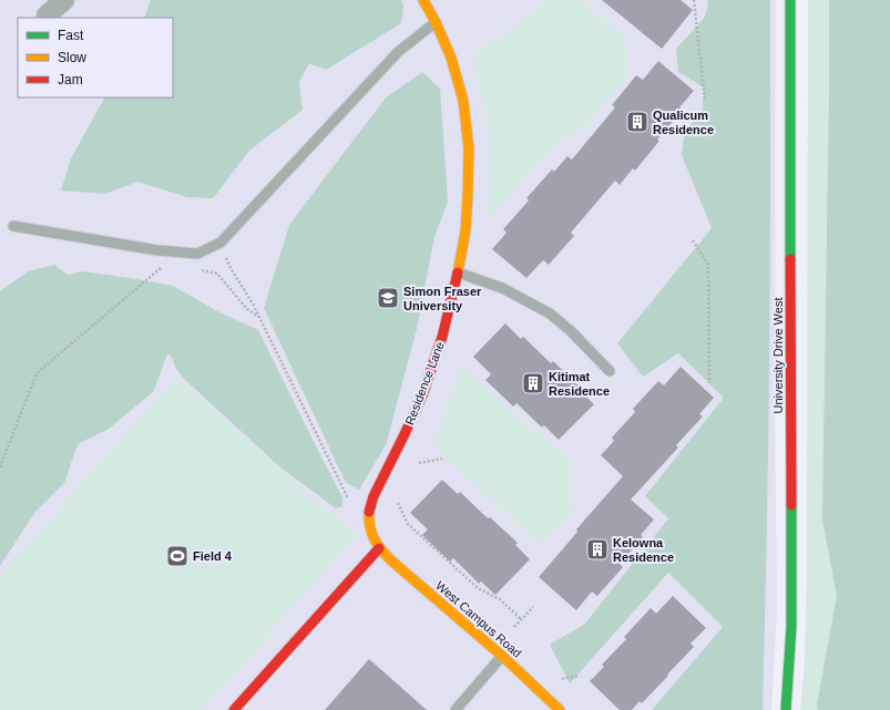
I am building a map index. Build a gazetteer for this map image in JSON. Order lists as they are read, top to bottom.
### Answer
{
  "streets": {
    "street": ["University Drive West", "Residence Lane", "West Campus Road"]
  },
  "crossings": [
    ["Residence Lane", "West Campus Road"]
  ],
  "places": {
    "building": ["Qualicum Residence", "Kitimat Residence", "Kelowna Residence"],
    "school or university": ["Simon Fraser University"],
    "sports": ["Field 4"]
  },
  "legend": ["Fast", "Slow", "Jam"]
}
